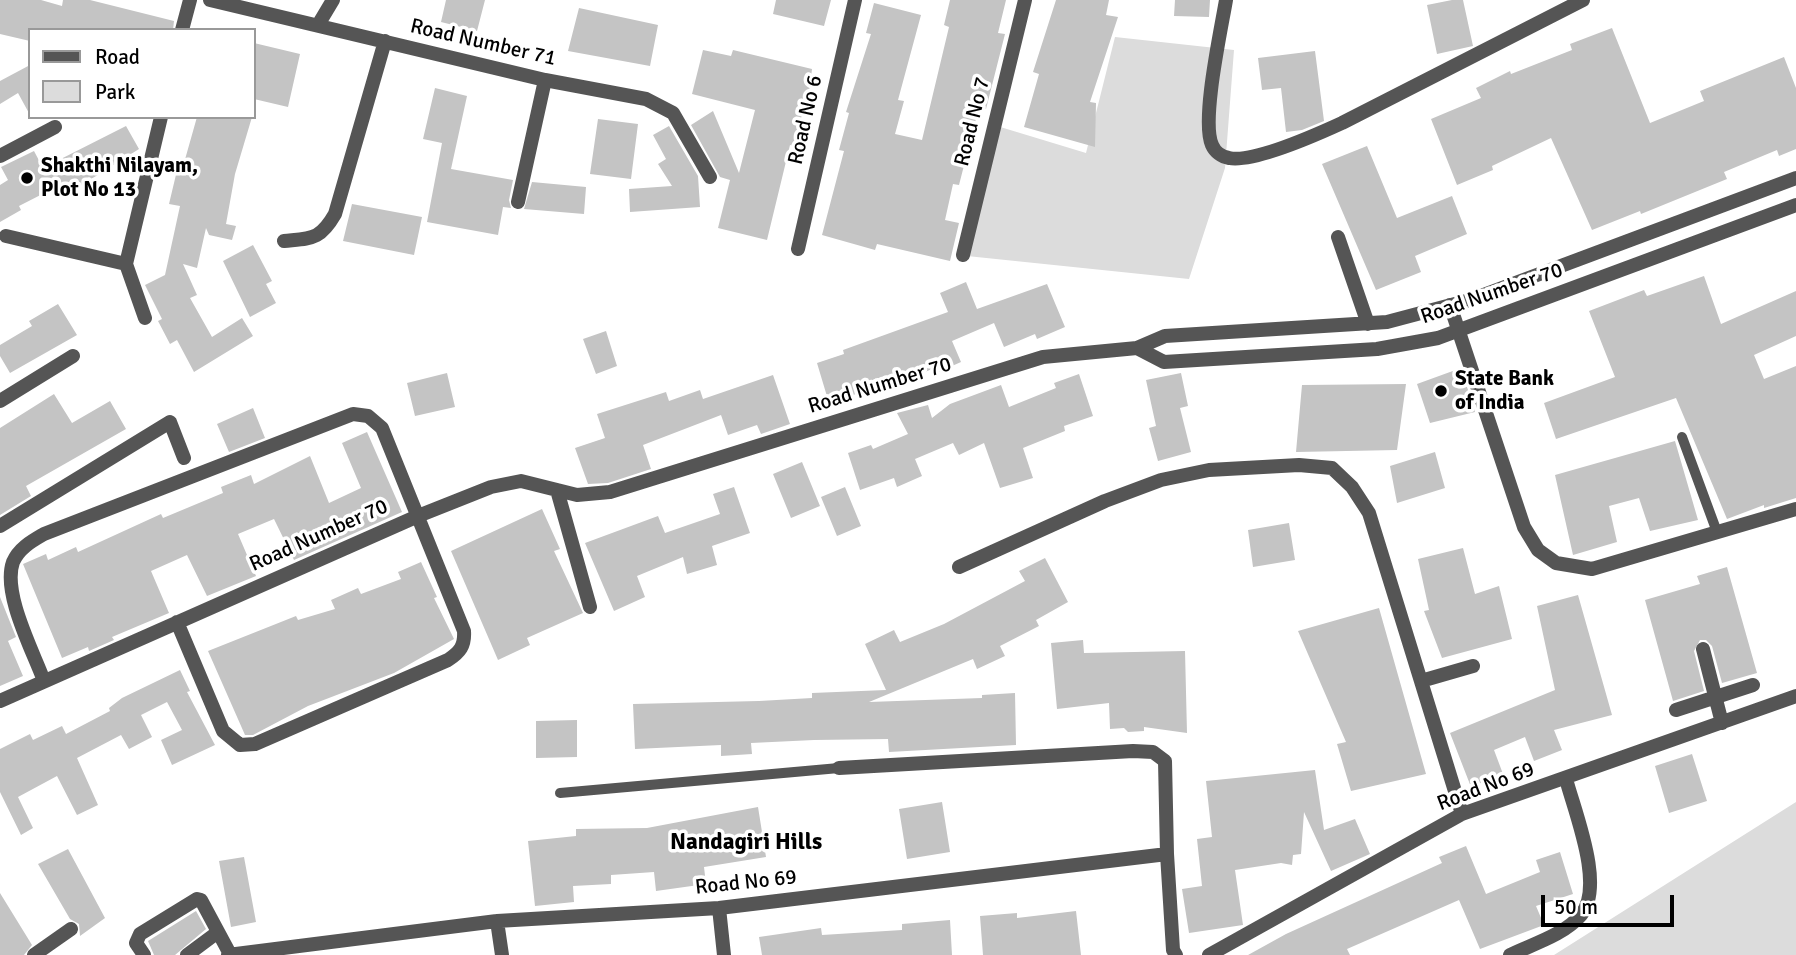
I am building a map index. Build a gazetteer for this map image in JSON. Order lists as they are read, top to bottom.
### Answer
{
  "streets": {
    "street": [
      "Road Number 71",
      "Road No 6",
      "Road No 7",
      "Road Number 70",
      "Road No 69"
    ]
  },
  "districts": ["Nandagiri Hills"],
  "places": ["Shakthi Nilayam, Plot No 13", "State Bank of India"],
  "legend": ["Road", "Park"],
  "scale_bar": "50 m"
}
